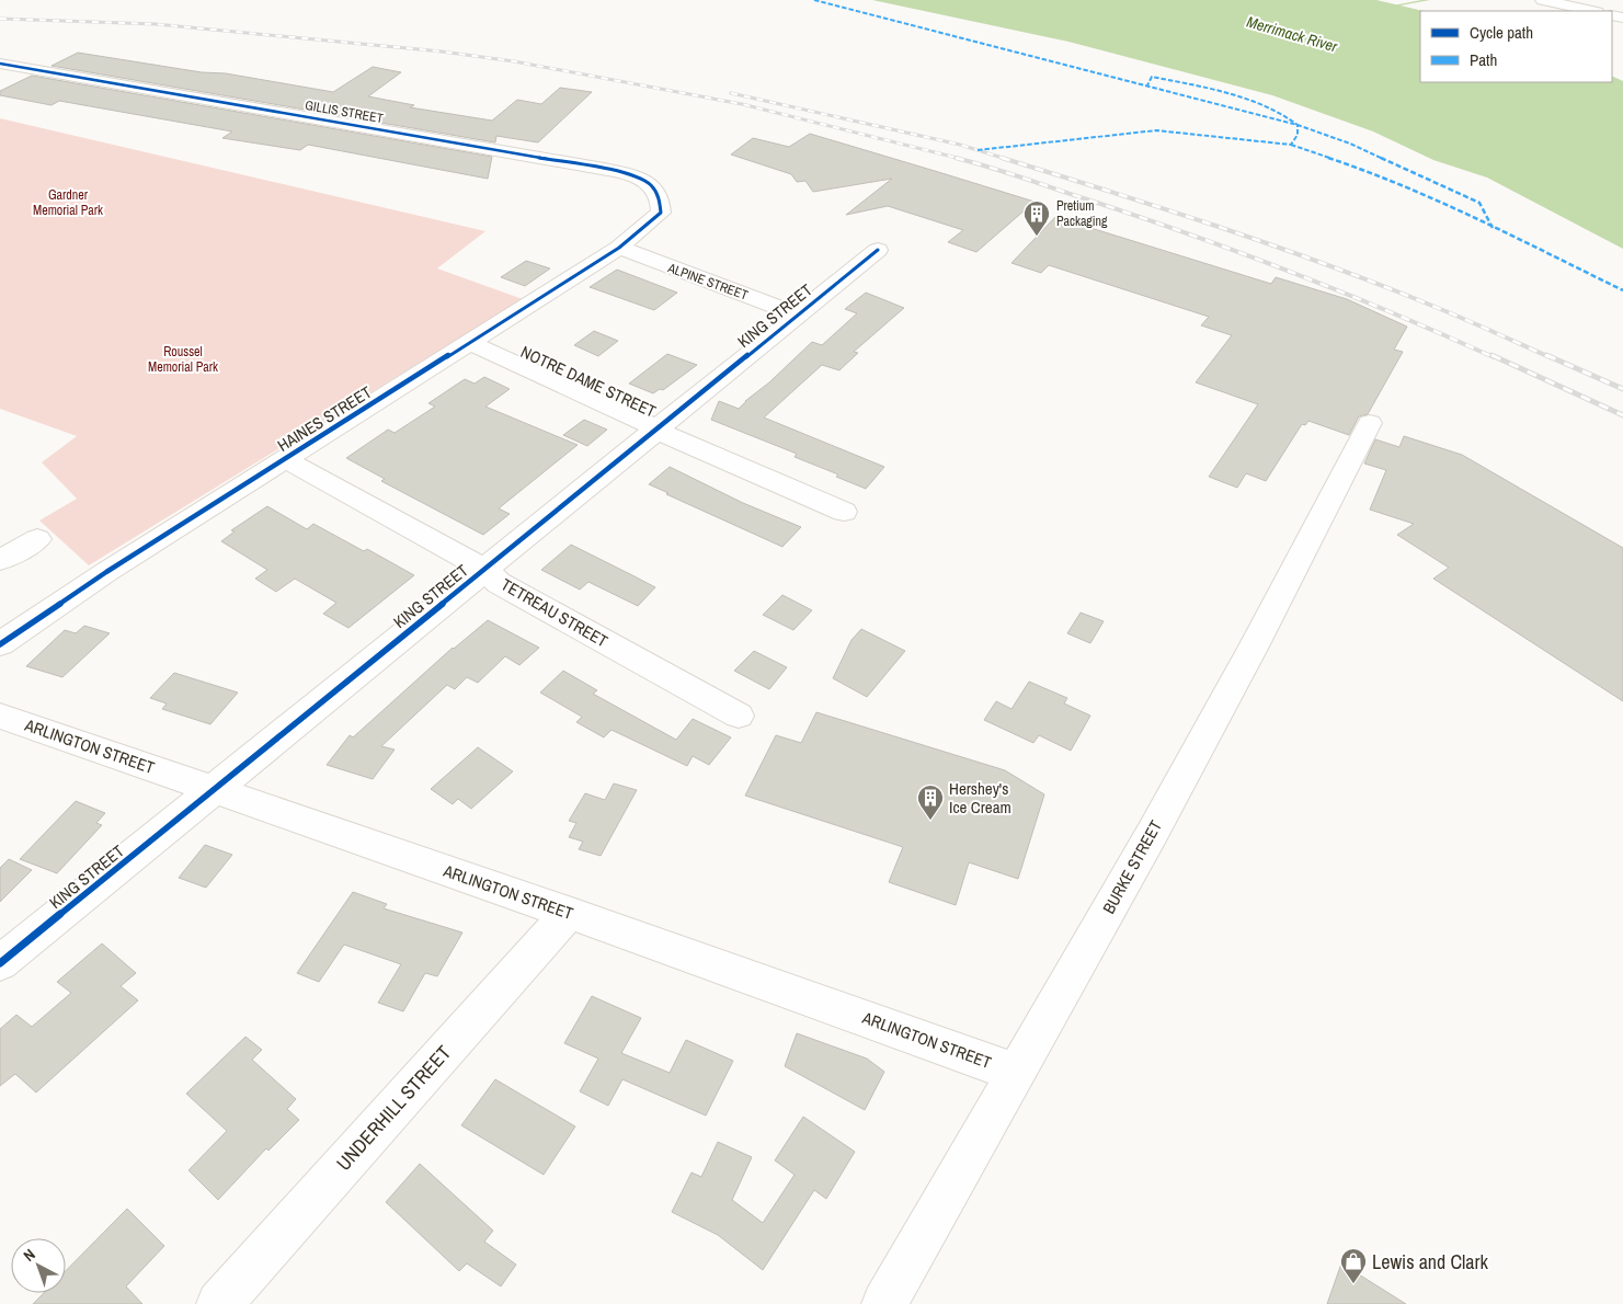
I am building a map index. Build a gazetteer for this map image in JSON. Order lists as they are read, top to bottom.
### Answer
{
  "streets": {
    "street": [
      "GILLIS STREET",
      "ALPINE STREET",
      "KING STREET",
      "NOTRE DAME STREET",
      "HAINES STREET",
      "TETREAU STREET",
      "ARLINGTON STREET",
      "BURKE STREET",
      "UNDERHILL STREET"
    ]
  },
  "crossings": [
    ["GILLIS STREET", "HAINES STREET"],
    ["ALPINE STREET", "KING STREET"],
    ["ALPINE STREET", "HAINES STREET"],
    ["KING STREET", "NOTRE DAME STREET"],
    ["KING STREET", "TETREAU STREET"],
    ["KING STREET", "ARLINGTON STREET"],
    ["NOTRE DAME STREET", "HAINES STREET"],
    ["HAINES STREET", "TETREAU STREET"],
    ["ARLINGTON STREET", "BURKE STREET"],
    ["ARLINGTON STREET", "UNDERHILL STREET"]
  ],
  "water": ["Merrimack River"],
  "parks": ["Gardner Memorial Park", "Roussel Memorial Park"],
  "places": {
    "building": ["Pretium Packaging", "Hershey's Ice Cream"],
    "shop": ["Lewis and Clark"]
  },
  "legend": ["Cycle path", "Path"],
  "north": "top left"
}
